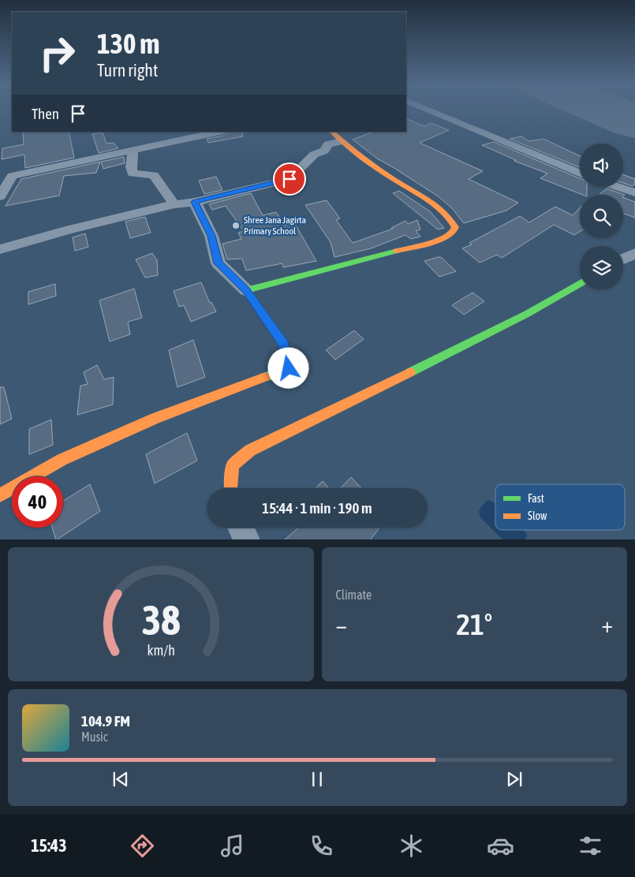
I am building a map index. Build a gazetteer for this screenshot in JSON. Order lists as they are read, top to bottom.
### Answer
{
  "places": ["Shree Jana Jagirta Primary School"],
  "legend": ["Fast", "Slow"],
  "page": {
    "turn": ["130 m", "Turn right"],
    "then": "Then",
    "limit": "40",
    "trip": "15:44 · 1 min · 190 m",
    "tile": "Climate",
    "heat": ["−", "21°", "+"],
    "song": ["104.9 FM", "Music"],
    "tabs": "15:43",
    "gauge": ["38", "km/h"]
  }
}
